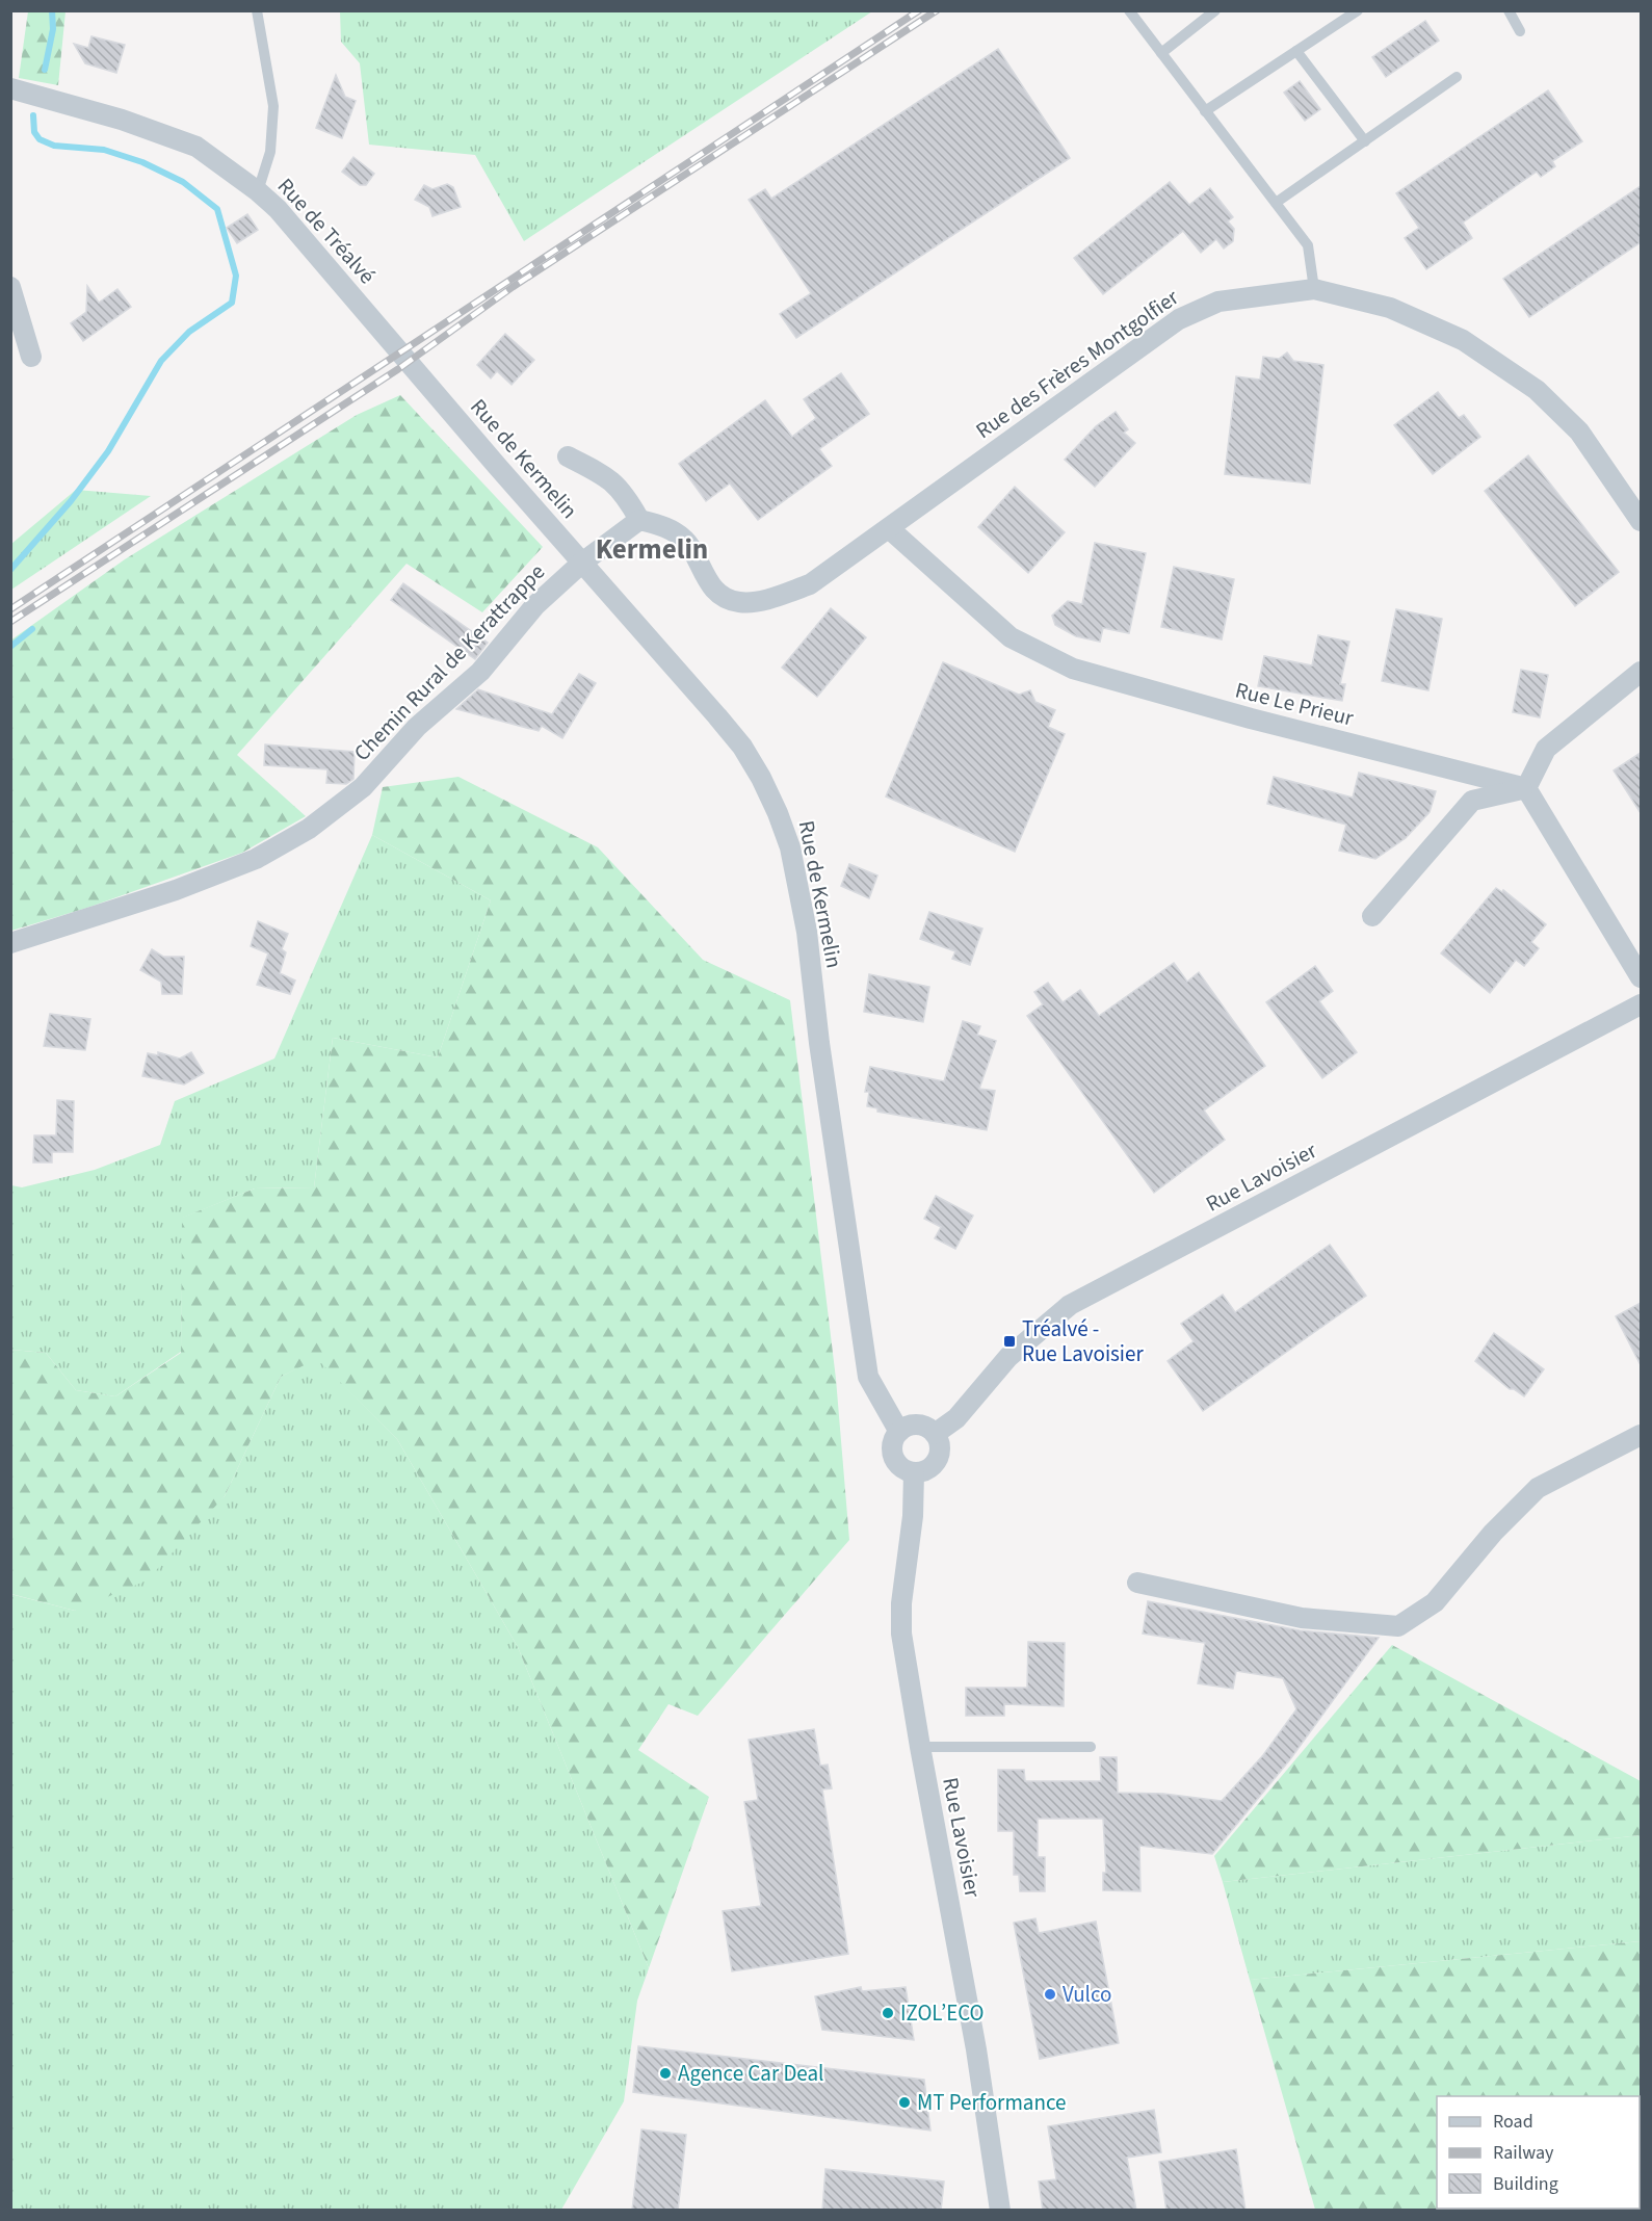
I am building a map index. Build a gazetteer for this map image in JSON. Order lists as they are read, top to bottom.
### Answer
{
  "streets": {
    "street": [
      "Rue de Tréalvé",
      "Rue des Frères Montgolfier",
      "Rue de Kermelin",
      "Chemin Rural de Kerattrappe",
      "Rue Le Prieur",
      "Rue Lavoisier"
    ]
  },
  "crossings": [
    ["Rue de Tréalvé", "Rue de Kermelin"],
    ["Rue des Frères Montgolfier", "Chemin Rural de Kerattrappe"],
    ["Rue des Frères Montgolfier", "Rue Le Prieur"],
    ["Rue de Kermelin", "Chemin Rural de Kerattrappe"],
    ["Rue de Kermelin", "Rue Lavoisier"]
  ],
  "districts": ["Kermelin"],
  "places": {
    "transit": ["Tréalvé - Rue Lavoisier"],
    "other": [
      "Vulco",
      "IZOL’ECO",
      "Agence Car Deal",
      "MT Performance"
    ]
  },
  "legend": ["Road", "Railway", "Building"]
}
